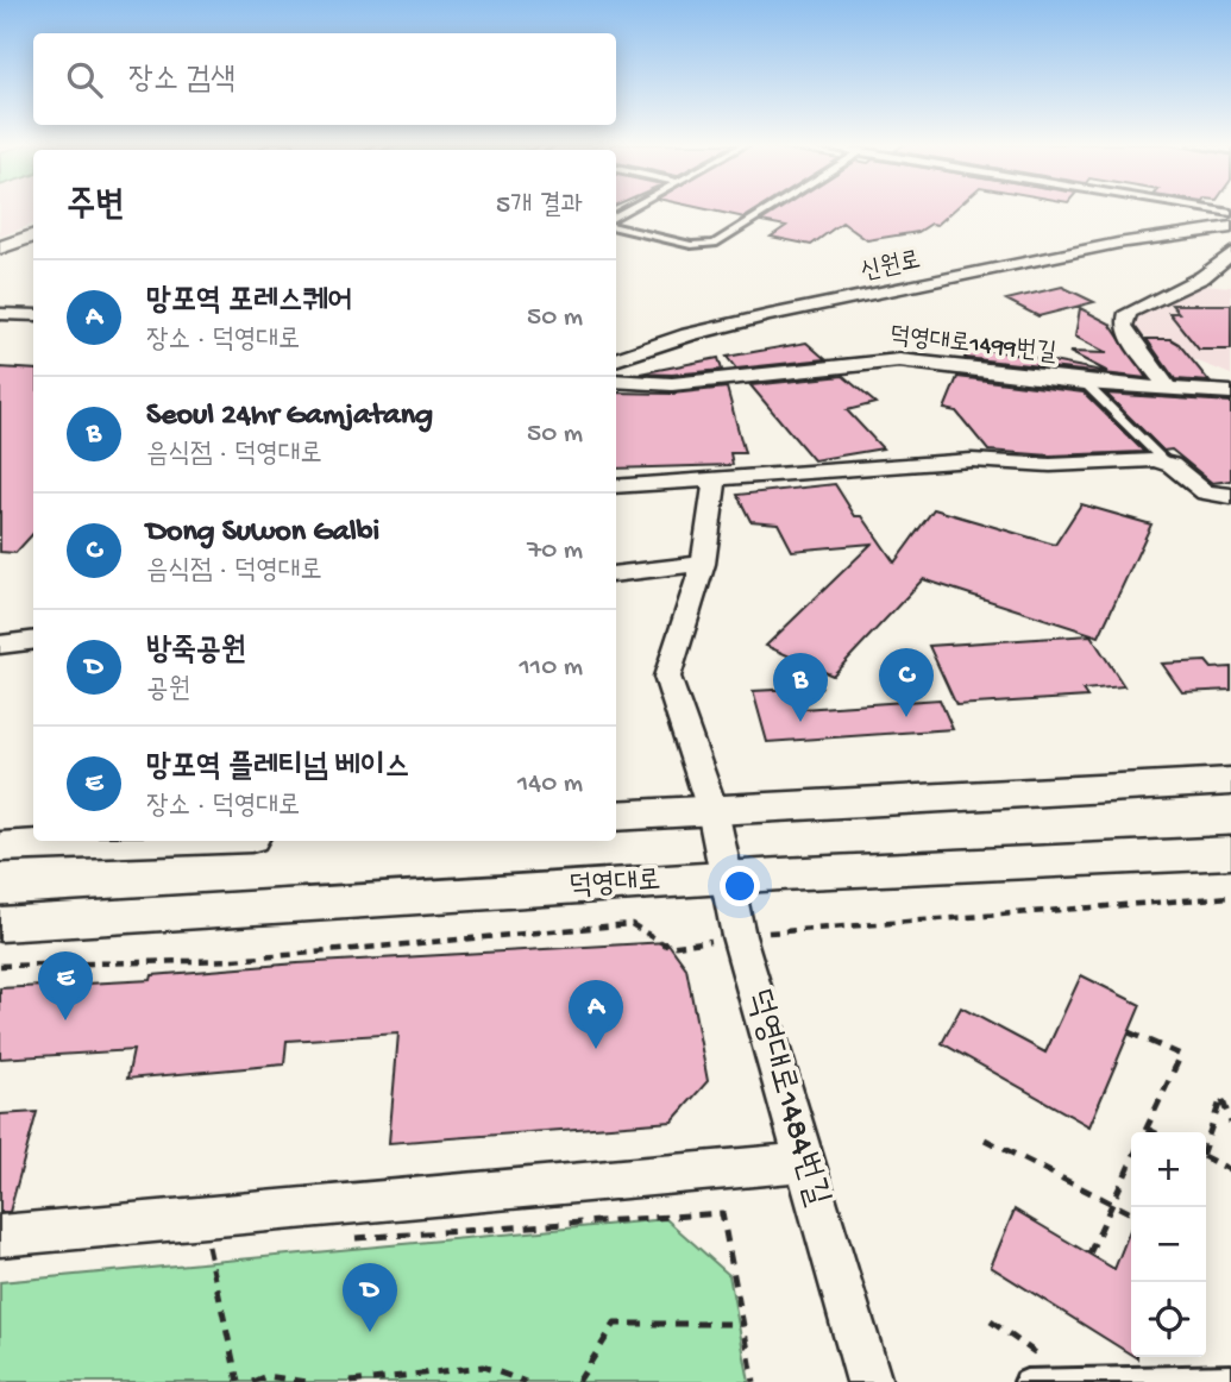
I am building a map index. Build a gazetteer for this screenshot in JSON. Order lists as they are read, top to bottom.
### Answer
{
  "streets": {
    "street": [
      "신원로",
      "덕영대로1499번길",
      "덕영대로",
      "덕영대로1484번길"
    ]
  },
  "crossings": [
    ["덕영대로", "덕영대로1484번길"]
  ],
  "page": {
    "search": "장소 검색",
    "heading": ["주변", "5개 결과"],
    "list": [
      {
        "mark": "A",
        "name": "망포역 포레스퀘어",
        "note": "장소 · 덕영대로",
        "value": "50 m"
      },
      {
        "mark": "B",
        "name": "Seoul 24hr Gamjatang",
        "note": "음식점 · 덕영대로",
        "value": "50 m"
      },
      {
        "mark": "C",
        "name": "Dong Suwon Galbi",
        "note": "음식점 · 덕영대로",
        "value": "70 m"
      },
      {
        "mark": "D",
        "name": "방죽공원",
        "note": "공원",
        "value": "110 m"
      },
      {
        "mark": "E",
        "name": "망포역 플레티넘 베이스",
        "note": "장소 · 덕영대로",
        "value": "140 m"
      }
    ],
    "pins": [
      "C",
      "B",
      "E",
      "A",
      "D"
    ],
    "map_buttons": ["+", "−"]
  }
}
